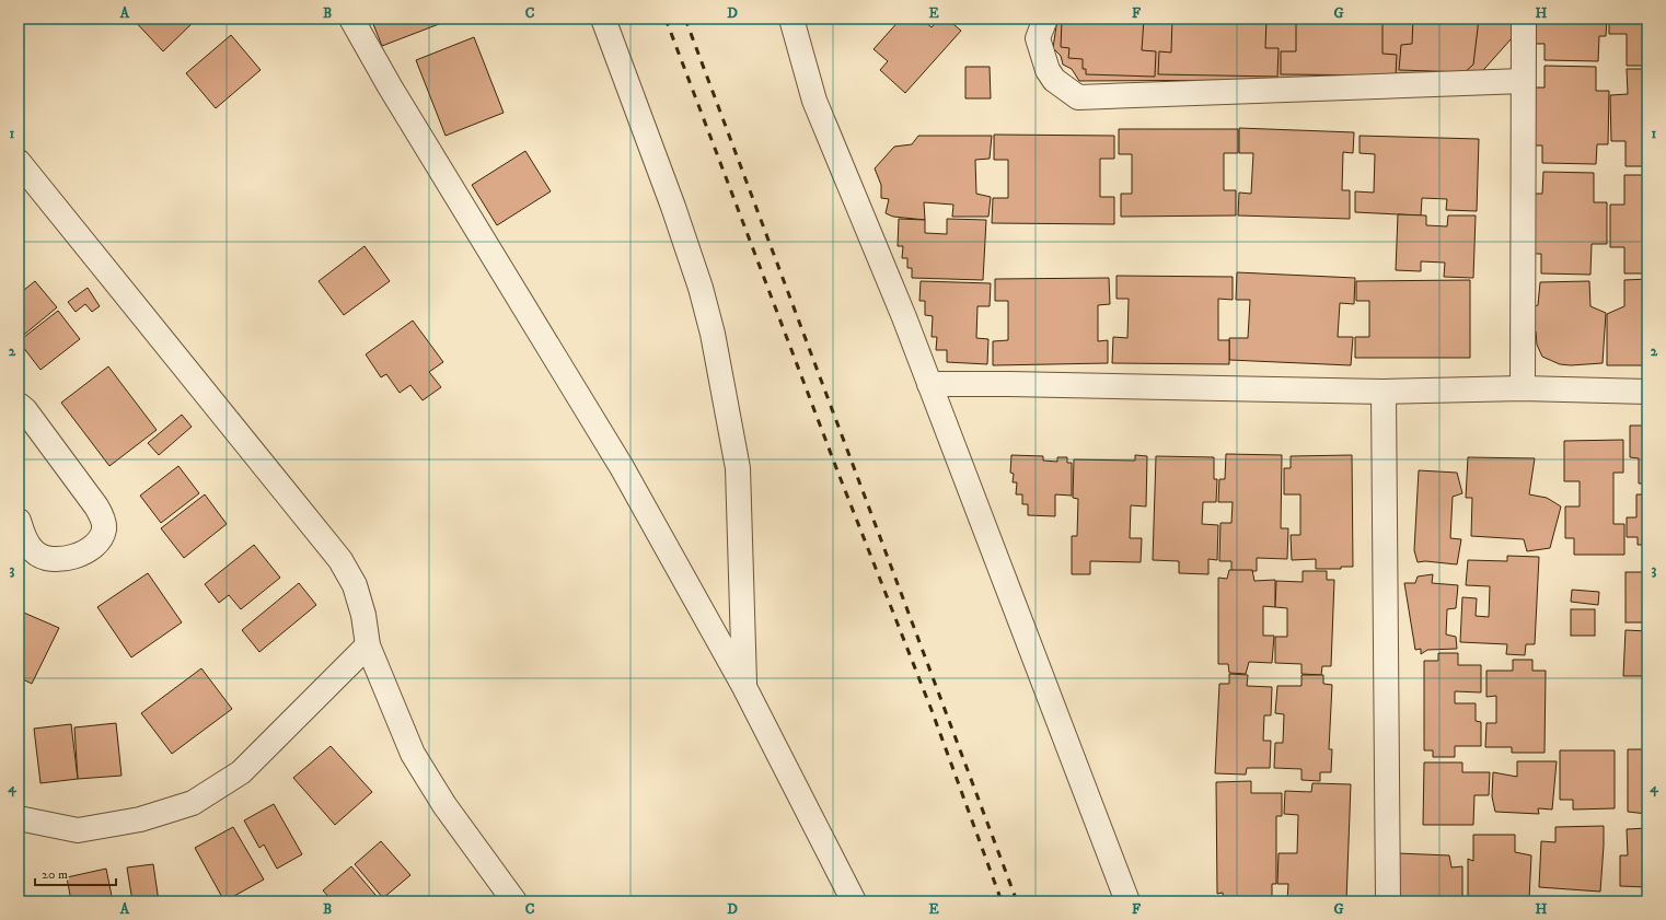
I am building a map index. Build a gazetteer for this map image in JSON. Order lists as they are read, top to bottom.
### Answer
{
  "scale_bar": "20 m",
  "grid": {
    "columns": [
      "A",
      "B",
      "C",
      "D",
      "E",
      "F",
      "G",
      "H"
    ],
    "rows": [
      "1",
      "2",
      "3",
      "4"
    ]
  }
}
